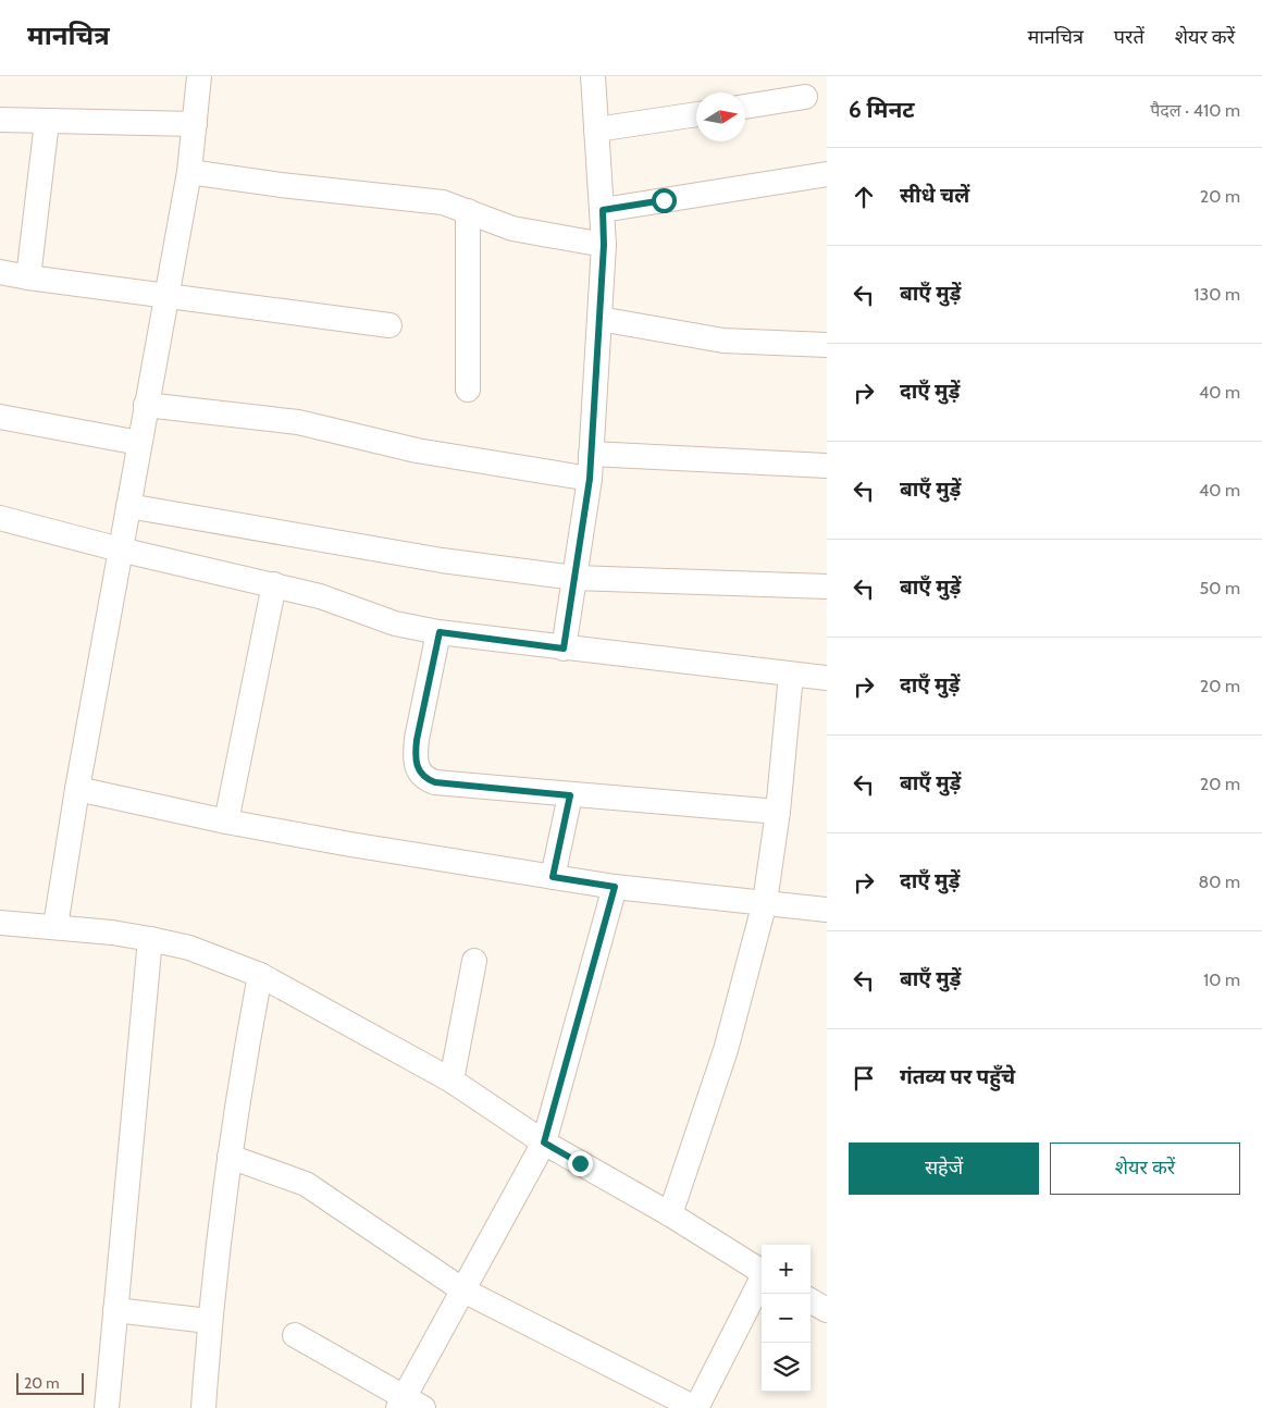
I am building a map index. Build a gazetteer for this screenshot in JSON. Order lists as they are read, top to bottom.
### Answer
{
  "scale_bar": "20 m",
  "north": "right",
  "page": {
    "header": "मानचित्र",
    "nav": ["मानचित्र", "परतें", "शेयर करें"],
    "heading": ["6 मिनट", "पैदल · 410 m"],
    "list": [
      ["सीधे चलें", "20 m"],
      ["बाएँ मुड़ें", "130 m"],
      ["दाएँ मुड़ें", "40 m"],
      ["बाएँ मुड़ें", "40 m"],
      ["बाएँ मुड़ें", "50 m"],
      ["दाएँ मुड़ें", "20 m"],
      ["बाएँ मुड़ें", "20 m"],
      ["दाएँ मुड़ें", "80 m"],
      ["बाएँ मुड़ें", "10 m"],
      "गंतव्य पर पहुँचे"
    ],
    "buttons": ["सहेजें", "शेयर करें"],
    "map_buttons": ["+", "−"],
    "scale": "20 m"
  }
}
